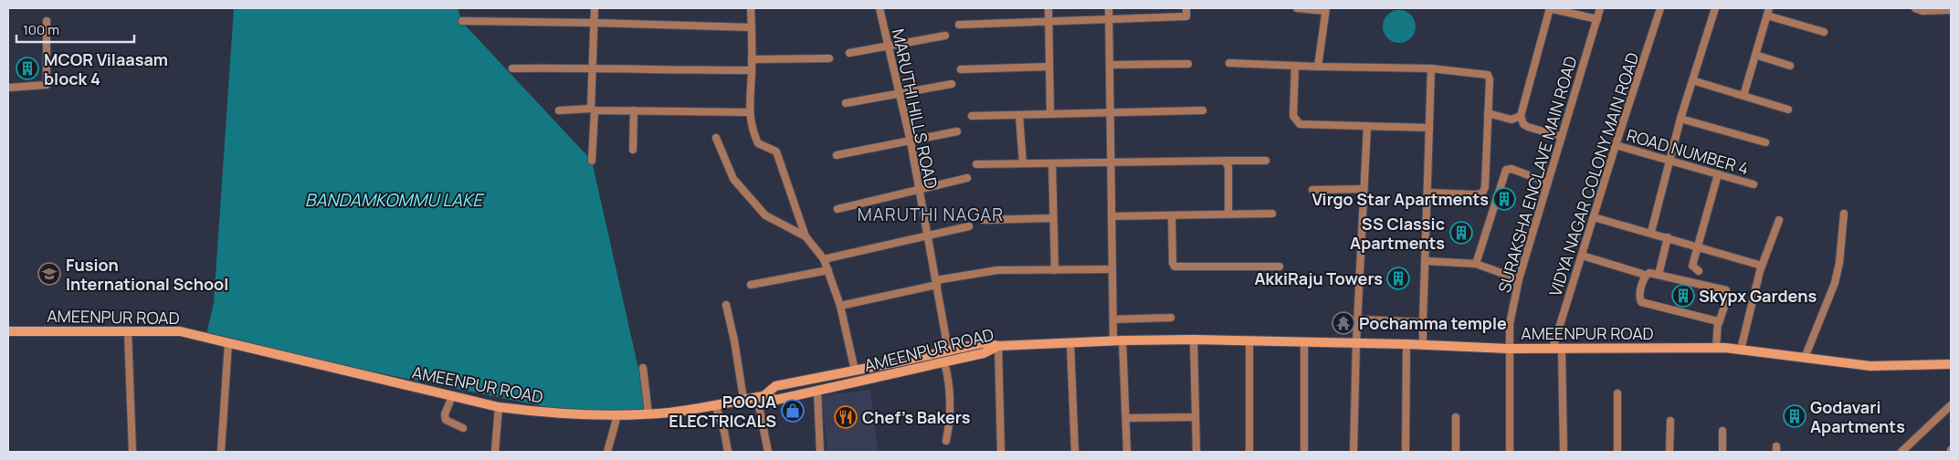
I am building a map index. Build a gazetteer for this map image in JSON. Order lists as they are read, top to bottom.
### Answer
{
  "streets": {
    "street": [
      "MARUTHI HILLS ROAD",
      "ROAD NUMBER 4",
      "SURAKSHA ENCLAVE MAIN ROAD",
      "VIDYA NAGAR COLONY MAIN ROAD",
      "AMEENPUR ROAD"
    ]
  },
  "crossings": [
    ["ROAD NUMBER 4", "VIDYA NAGAR COLONY MAIN ROAD"],
    ["SURAKSHA ENCLAVE MAIN ROAD", "AMEENPUR ROAD"],
    ["VIDYA NAGAR COLONY MAIN ROAD", "AMEENPUR ROAD"]
  ],
  "districts": ["MARUTHI NAGAR"],
  "water": ["BANDAMKOMMU LAKE"],
  "places": {
    "building": [
      "MCOR Vilaasam block 4",
      "Virgo Star Apartments",
      "SS Classic Apartments",
      "AkkiRaju Towers",
      "Skypx Gardens",
      "Godavari Apartments"
    ],
    "school or university": ["Fusion International School"],
    "temple": ["Pochamma temple"],
    "shop": ["POOJA ELECTRICALS"],
    "restaurant": ["Chef's Bakers"]
  },
  "scale_bar": "100 m"
}
